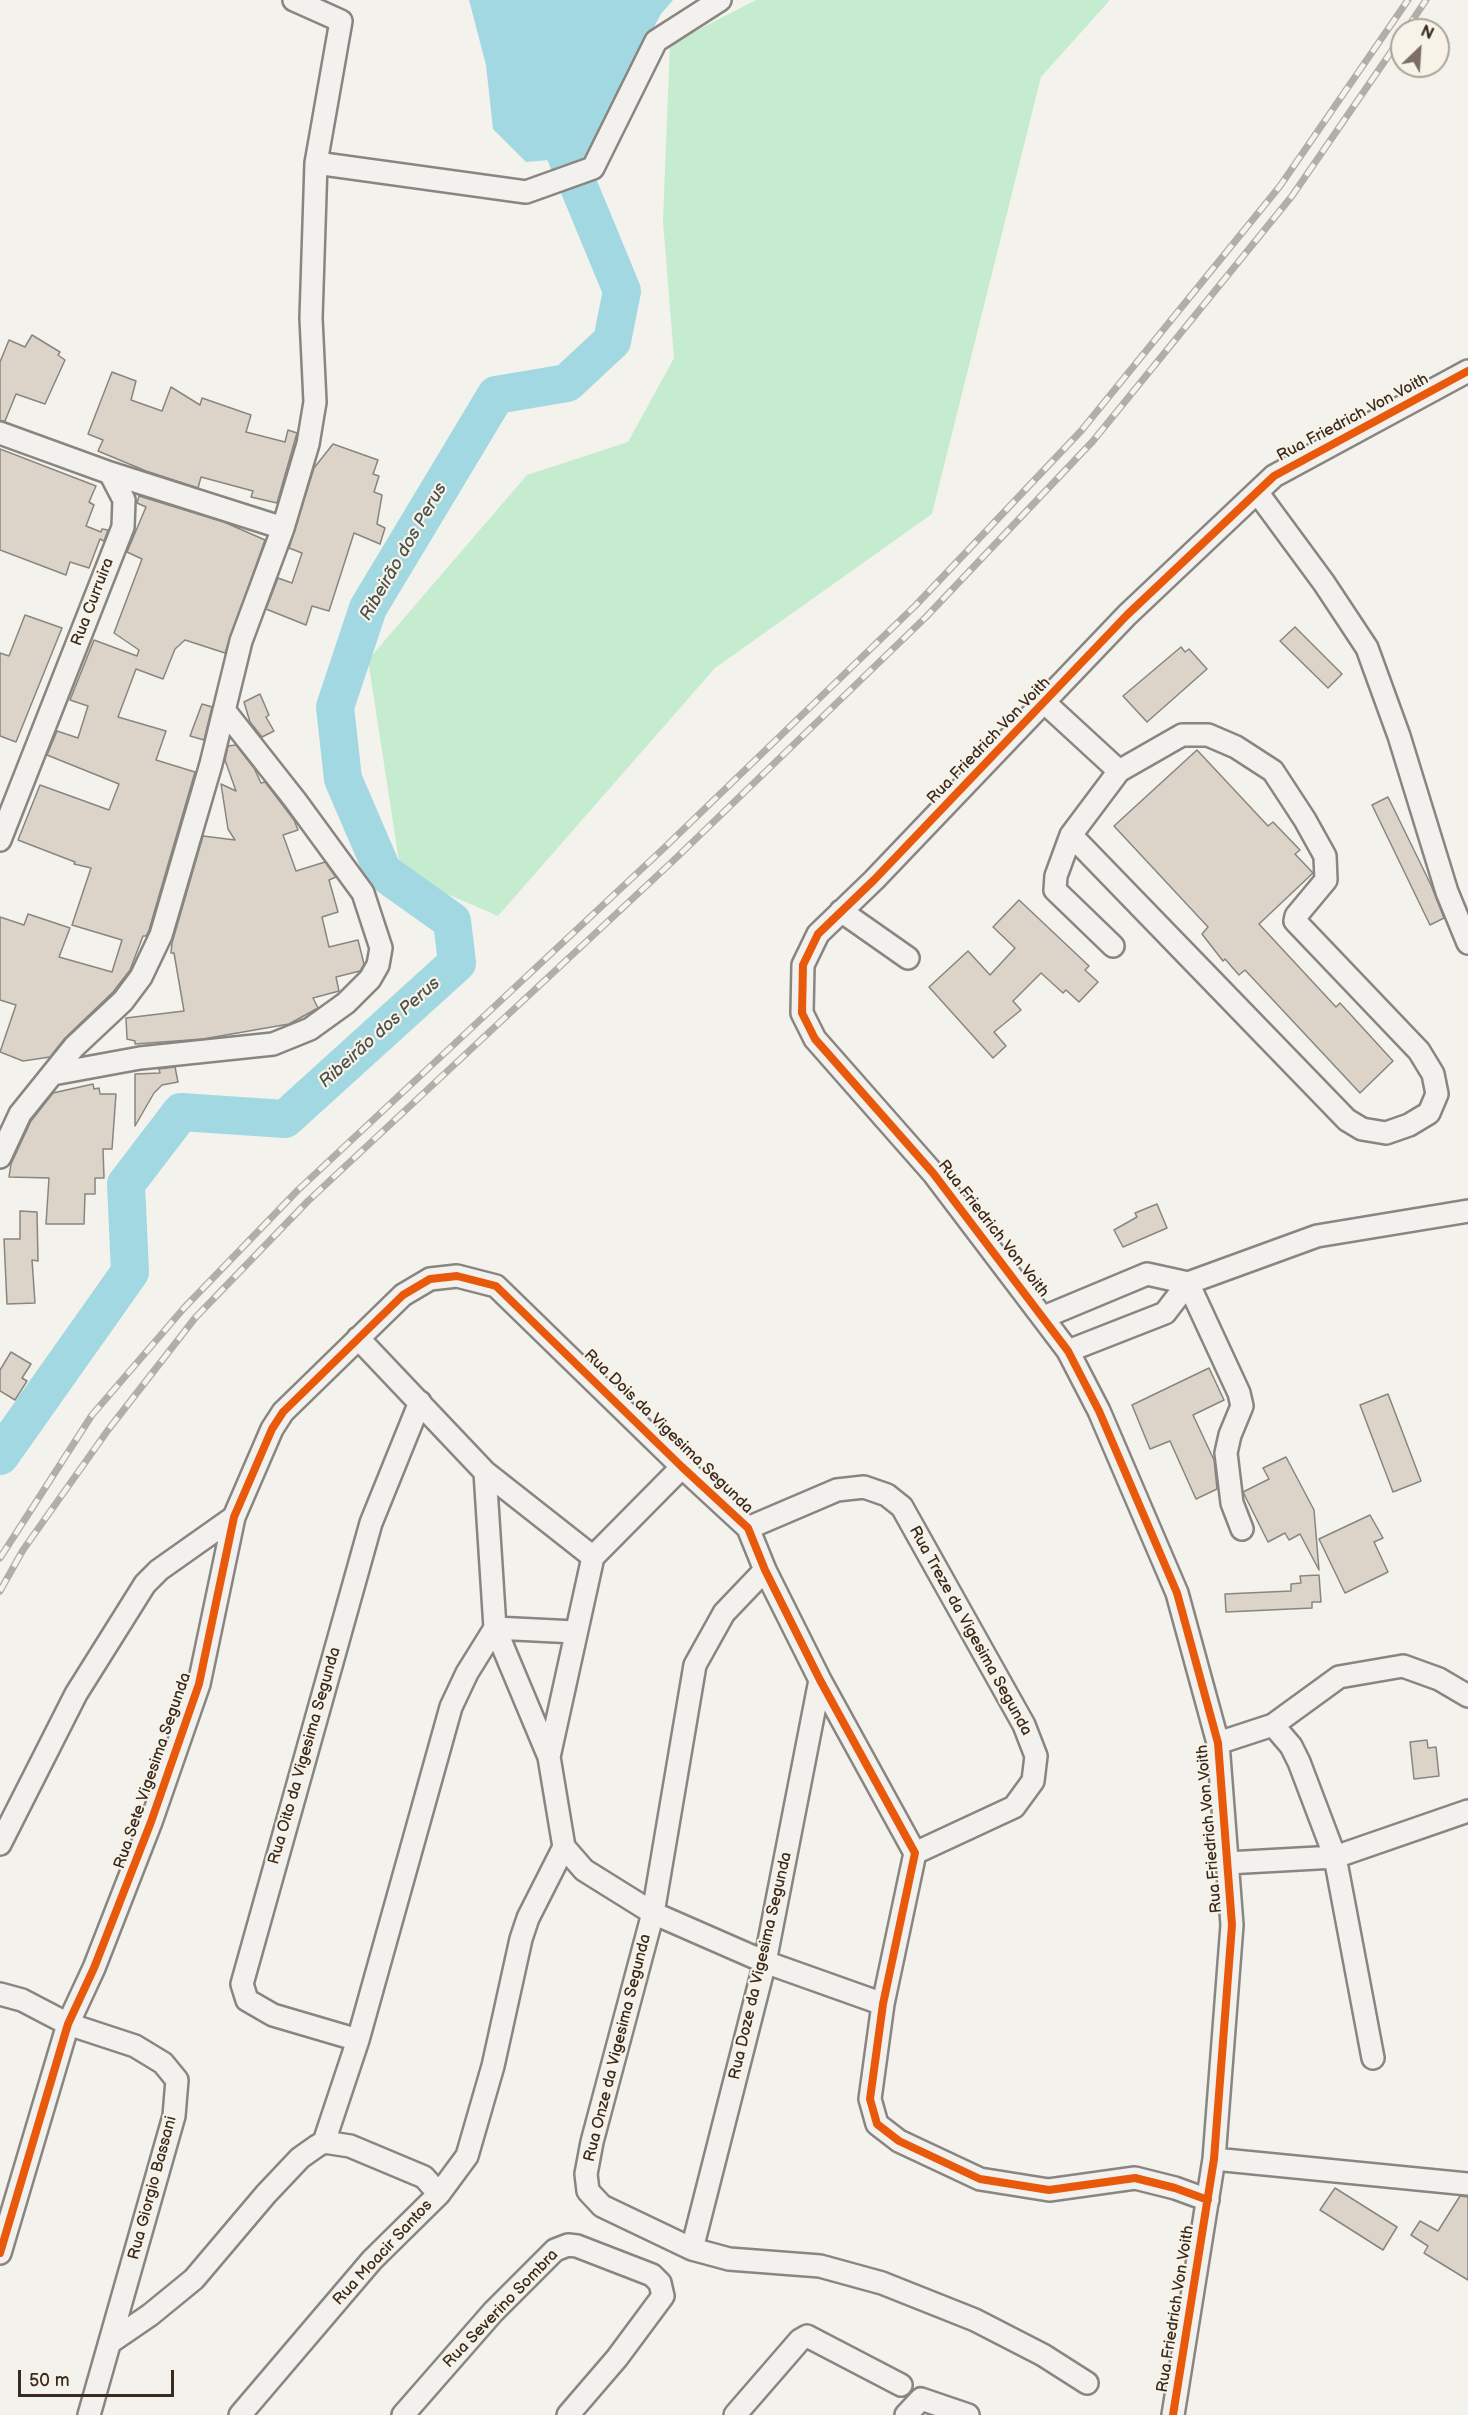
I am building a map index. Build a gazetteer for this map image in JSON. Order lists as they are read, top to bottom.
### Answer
{
  "streets": {
    "street": [
      "Rua Friedrich Von Voith",
      "Rua Curruira",
      "Rua Dois da Vigesima Segunda",
      "Rua Treze da Vigesima Segunda",
      "Rua Oito da Vigesima Segunda",
      "Rua Sete Vigesima Segunda",
      "Rua Doze da Vigesima Segunda",
      "Rua Onze da Vigesima Segunda",
      "Rua Giorgio Bassani",
      "Rua Moacir Santos",
      "Rua Severino Sombra"
    ]
  },
  "crossings": [
    ["Rua Dois da Vigesima Segunda", "Rua Treze da Vigesima Segunda"],
    ["Rua Dois da Vigesima Segunda", "Rua Sete Vigesima Segunda"],
    ["Rua Dois da Vigesima Segunda", "Rua Doze da Vigesima Segunda"],
    ["Rua Dois da Vigesima Segunda", "Rua Onze da Vigesima Segunda"],
    ["Rua Sete Vigesima Segunda", "Rua Giorgio Bassani"],
    ["Rua Doze da Vigesima Segunda", "Rua Onze da Vigesima Segunda"]
  ],
  "water": ["Ribeirão dos Perus"],
  "scale_bar": "50 m",
  "north": "top right"
}
